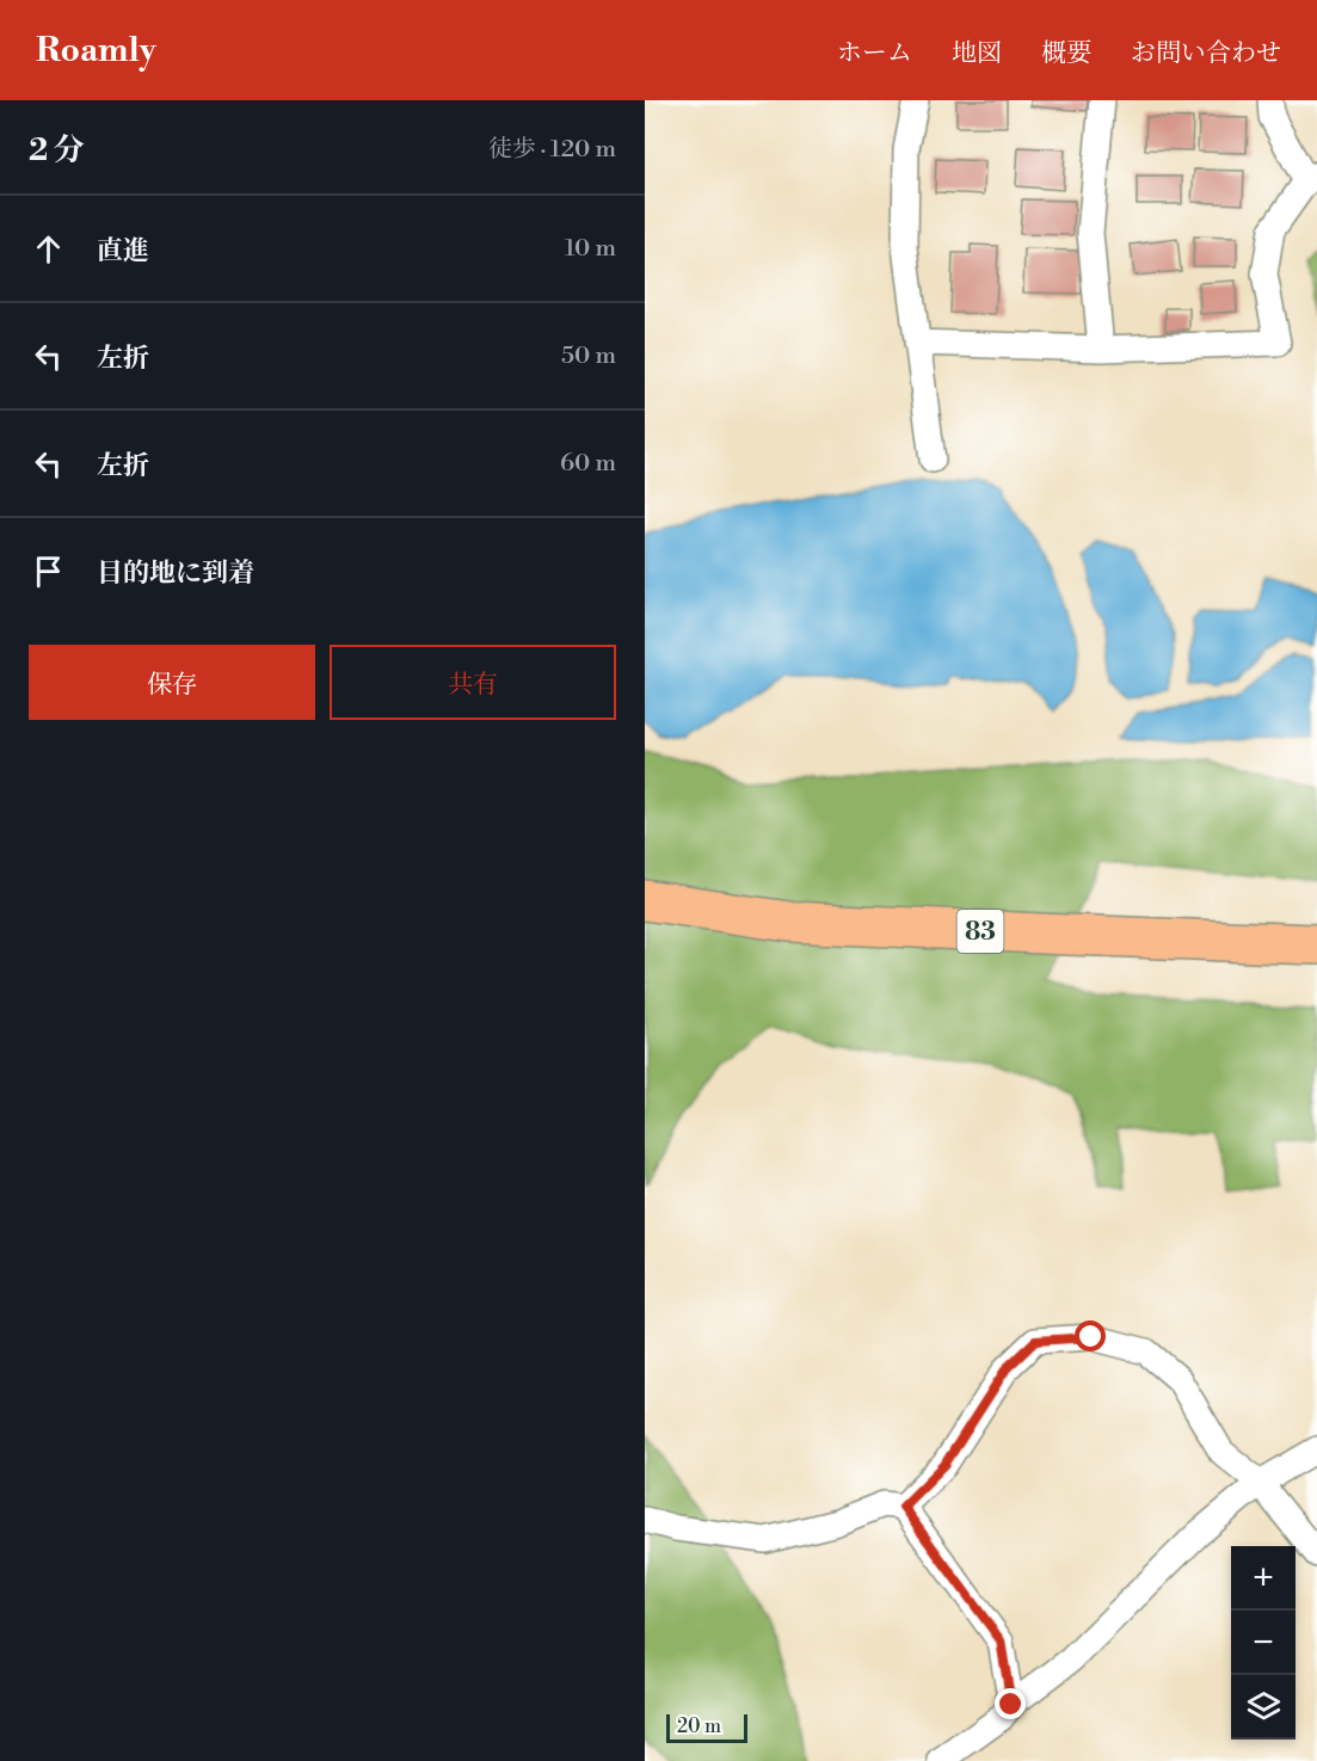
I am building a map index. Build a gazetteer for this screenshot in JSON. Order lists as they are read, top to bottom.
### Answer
{
  "streets": {
    "main road": ["83"]
  },
  "scale_bar": "20 m",
  "page": {
    "header": "Roamly",
    "nav": [
      "ホーム",
      "地図",
      "概要",
      "お問い合わせ"
    ],
    "heading": ["2 分", "徒歩 · 120 m"],
    "list": [
      ["直進", "10 m"],
      ["左折", "50 m"],
      ["左折", "60 m"],
      "目的地に到着"
    ],
    "buttons": ["保存", "共有"],
    "map_buttons": ["+", "−"],
    "scale": "20 m"
  }
}
